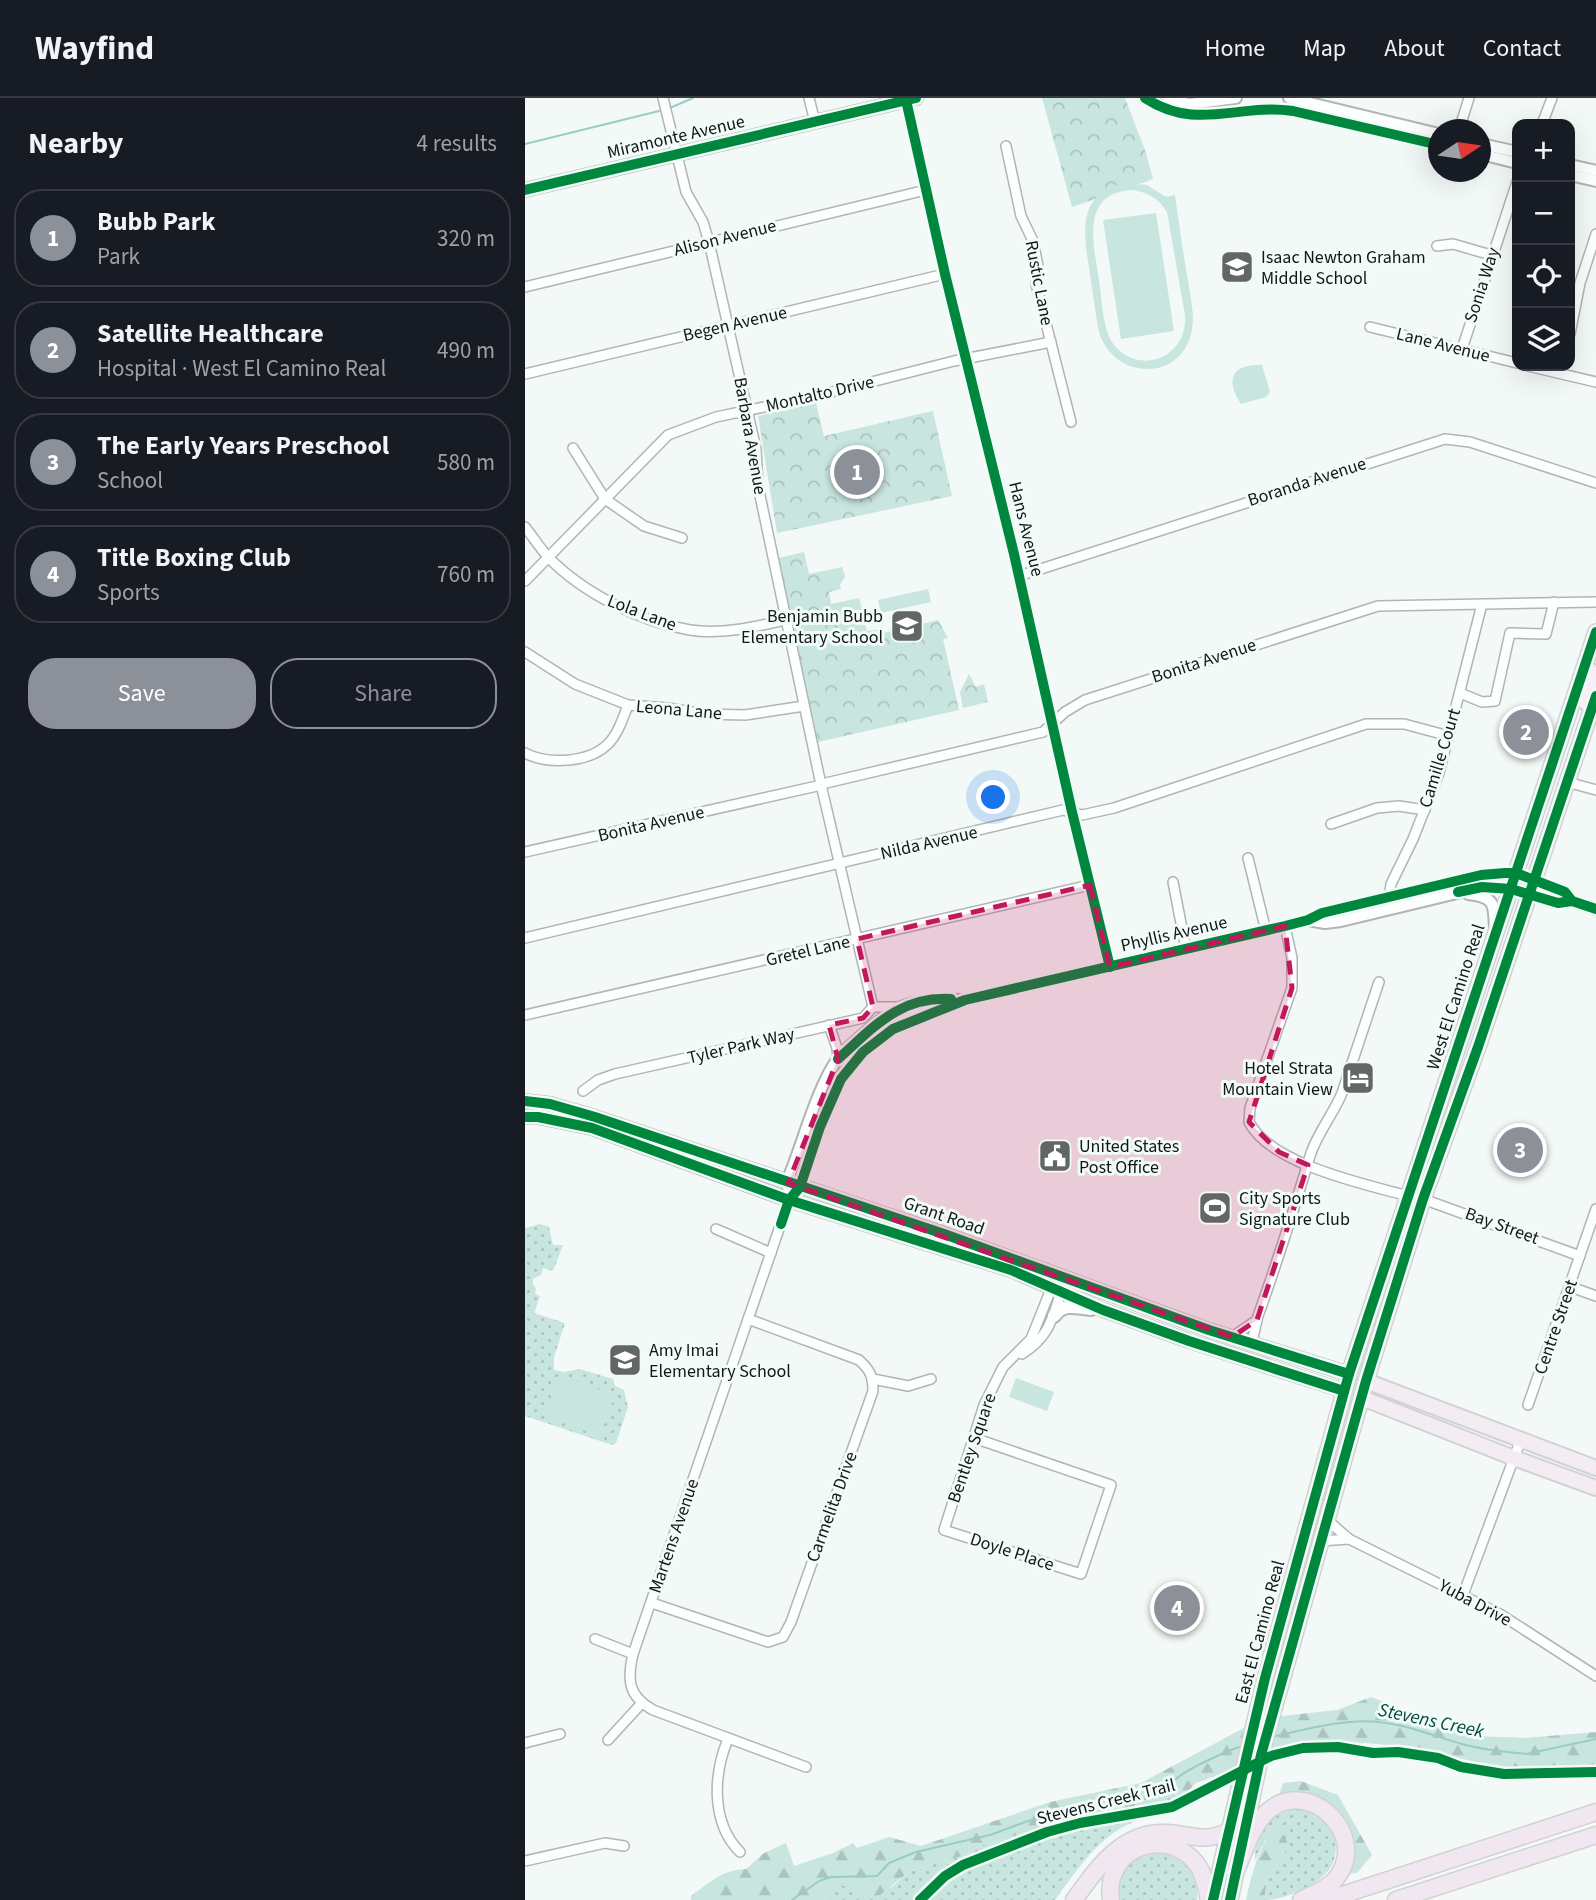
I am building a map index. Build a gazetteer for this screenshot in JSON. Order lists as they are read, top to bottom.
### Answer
{
  "streets": {
    "main road": [
      "Miramonte Avenue",
      "West El Camino Real",
      "Grant Road",
      "East El Camino Real"
    ],
    "street": [
      "Alison Avenue",
      "Rustic Lane",
      "Sonia Way",
      "Begen Avenue",
      "Lane Avenue",
      "Montalto Drive",
      "Barbara Avenue",
      "Boranda Avenue",
      "Hans Avenue",
      "Lola Lane",
      "Bonita Avenue",
      "Leona Lane",
      "Camille Court",
      "Nilda Avenue",
      "Phyllis Avenue",
      "Gretel Lane",
      "Tyler Park Way",
      "Bay Street",
      "Centre Street",
      "Bentley Square",
      "Carmelita Drive",
      "Martens Avenue",
      "Doyle Place",
      "Yuba Drive"
    ],
    "cycle path": ["Stevens Creek Trail"]
  },
  "crossings": [
    ["Miramonte Avenue", "Barbara Avenue"],
    ["Miramonte Avenue", "Hans Avenue"],
    ["Alison Avenue", "Barbara Avenue"],
    ["Alison Avenue", "Hans Avenue"],
    ["Rustic Lane", "Montalto Drive"],
    ["Sonia Way", "Lane Avenue"],
    ["Begen Avenue", "Barbara Avenue"],
    ["Begen Avenue", "Hans Avenue"],
    ["Montalto Drive", "Barbara Avenue"],
    ["Montalto Drive", "Hans Avenue"],
    ["Montalto Drive", "Lola Lane"],
    ["Barbara Avenue", "Lola Lane"],
    ["Barbara Avenue", "Bonita Avenue"],
    ["Barbara Avenue", "Leona Lane"],
    ["Barbara Avenue", "Nilda Avenue"],
    ["Barbara Avenue", "Gretel Lane"],
    ["Barbara Avenue", "Tyler Park Way"],
    ["Boranda Avenue", "Hans Avenue"],
    ["Hans Avenue", "Bonita Avenue"],
    ["Hans Avenue", "Nilda Avenue"],
    ["Hans Avenue", "Phyllis Avenue"],
    ["Hans Avenue", "Gretel Lane"],
    ["Bonita Avenue", "Camille Court"],
    ["Camille Court", "Nilda Avenue"],
    ["Camille Court", "Phyllis Avenue"],
    ["Phyllis Avenue", "West El Camino Real"],
    ["Phyllis Avenue", "Tyler Park Way"],
    ["Phyllis Avenue", "Grant Road"],
    ["Phyllis Avenue", "Martens Avenue"],
    ["West El Camino Real", "Grant Road"],
    ["West El Camino Real", "Bay Street"],
    ["West El Camino Real", "East El Camino Real"],
    ["Grant Road", "Bentley Square"],
    ["Grant Road", "Martens Avenue"],
    ["Grant Road", "East El Camino Real"],
    ["Bay Street", "Centre Street"],
    ["Bentley Square", "Doyle Place"],
    ["Carmelita Drive", "Martens Avenue"],
    ["Yuba Drive", "East El Camino Real"]
  ],
  "water": ["Stevens Creek"],
  "places": {
    "school or university": ["Isaac Newton Graham Middle School", "Benjamin Bubb Elementary School", "Amy Imai Elementary School"],
    "hotel": ["Hotel Strata Mountain View"],
    "public building": ["United States Post Office"],
    "sports": ["City Sports Signature Club"]
  },
  "north": "right",
  "page": {
    "header": "Wayfind",
    "nav": [
      "Home",
      "Map",
      "About",
      "Contact"
    ],
    "heading": ["Nearby", "4 results"],
    "map_buttons": ["+", "−"],
    "list": [
      {
        "mark": "1",
        "name": "Bubb Park",
        "note": "Park",
        "value": "320 m"
      },
      {
        "mark": "2",
        "name": "Satellite Healthcare",
        "note": "Hospital · West El Camino Real",
        "value": "490 m"
      },
      {
        "mark": "3",
        "name": "The Early Years Preschool",
        "note": "School",
        "value": "580 m"
      },
      {
        "mark": "4",
        "name": "Title Boxing Club",
        "note": "Sports",
        "value": "760 m"
      }
    ],
    "pins": [
      "1",
      "2",
      "3",
      "4"
    ],
    "buttons": ["Save", "Share"]
  }
}
